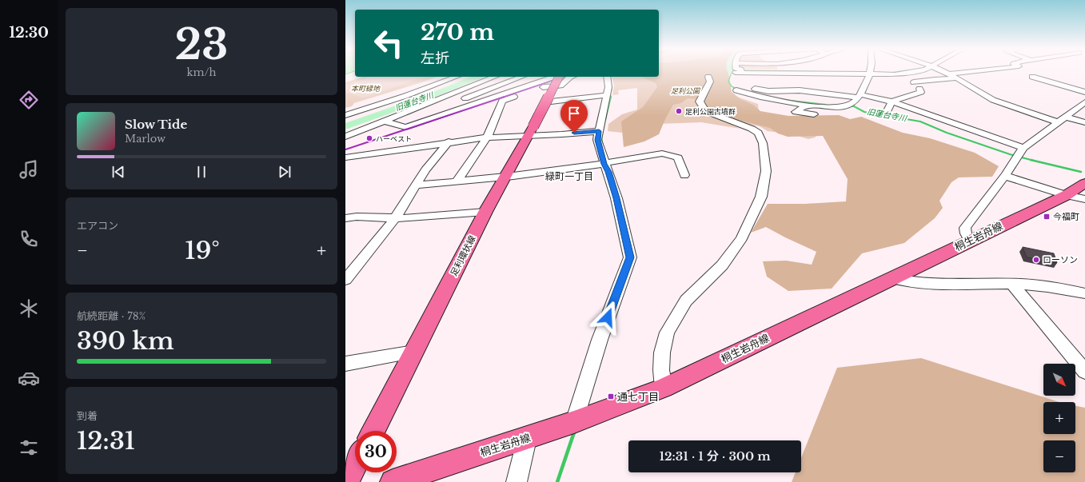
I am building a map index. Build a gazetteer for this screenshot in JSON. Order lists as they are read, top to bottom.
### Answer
{
  "streets": {
    "main road": ["桐生岩舟線", "足利環状線"]
  },
  "districts": ["緑町一丁目"],
  "water": ["旧蓮台寺川"],
  "parks": ["本町緑地", "足利公園"],
  "places": {
    "other": ["足利公園古墳群", "ハーベスト", "ローソン"],
    "transit": ["今福町", "通七丁目"]
  },
  "north": "bottom right",
  "page": {
    "tabs": "12:30",
    "tile": [
      ["23", "km/h"],
      "エアコン",
      ["航続距離 · 78%", "390 km"],
      ["到着", "12:31"]
    ],
    "turn": ["270 m", "左折"],
    "song": ["Slow Tide", "Marlow"],
    "heat": ["−", "19°", "+"],
    "map_buttons": ["+", "−"],
    "limit": "30",
    "trip": "12:31 · 1 分 · 300 m"
  }
}
